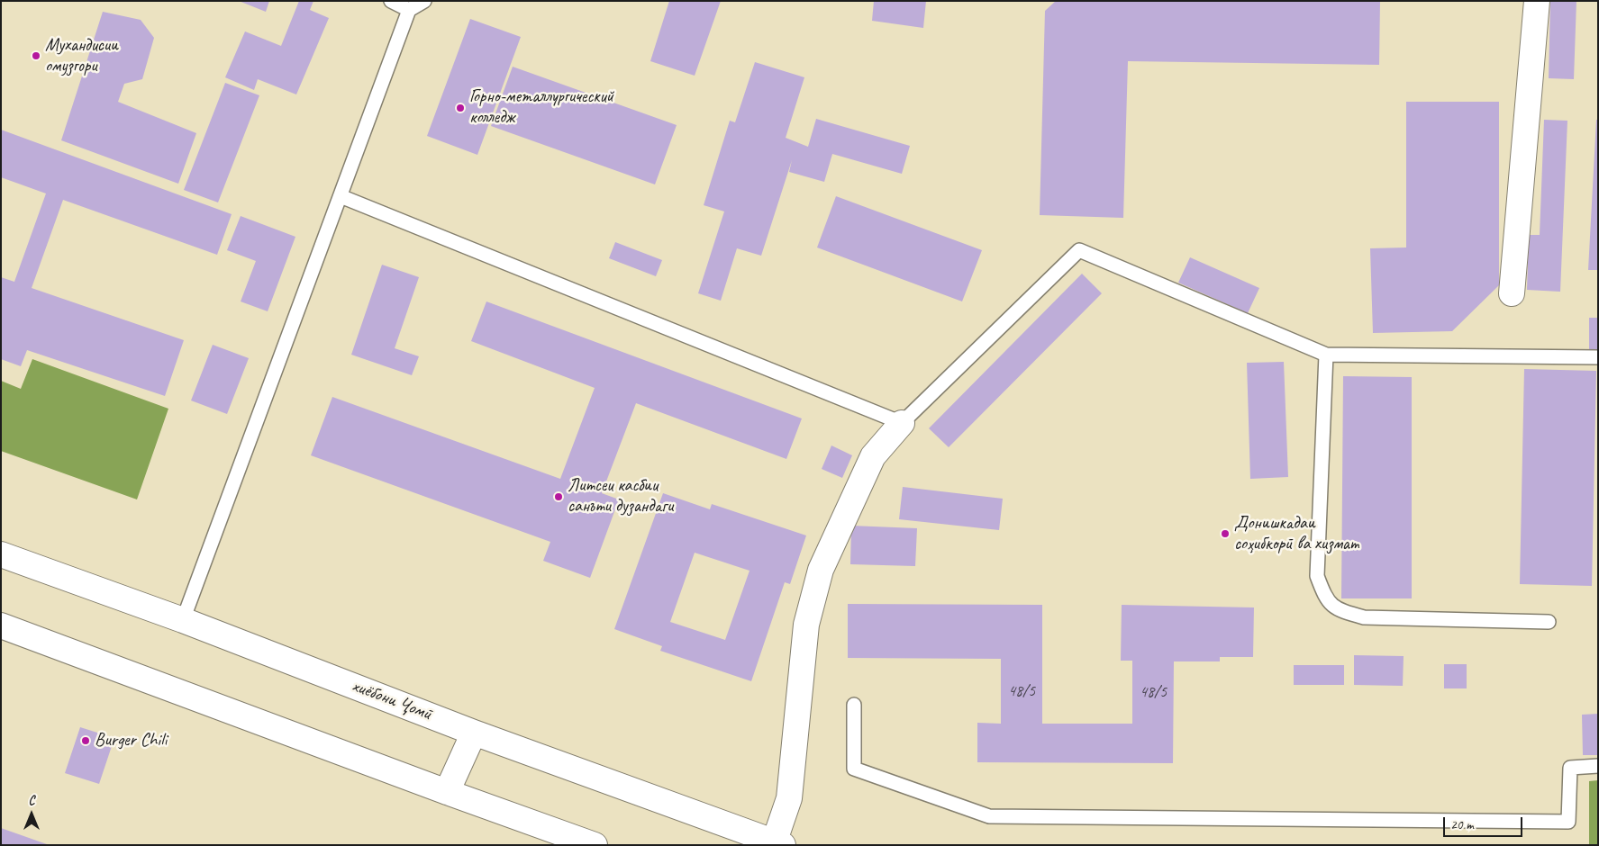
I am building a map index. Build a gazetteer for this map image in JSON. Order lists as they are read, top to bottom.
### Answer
{
  "streets": {
    "main road": ["хиёбони Ҷомӣ"]
  },
  "places": [
    "Мухандисии омузгори",
    "Горно-металлургический колледж",
    "Литсеи касбии санъти дузандаги",
    "Донишкадаи соҳибкорӣ ва хизмат",
    "Burger Chili"
  ],
  "house_numbers": ["48/5", "48/5"],
  "scale_bar": "20 m",
  "north": "top"
}
